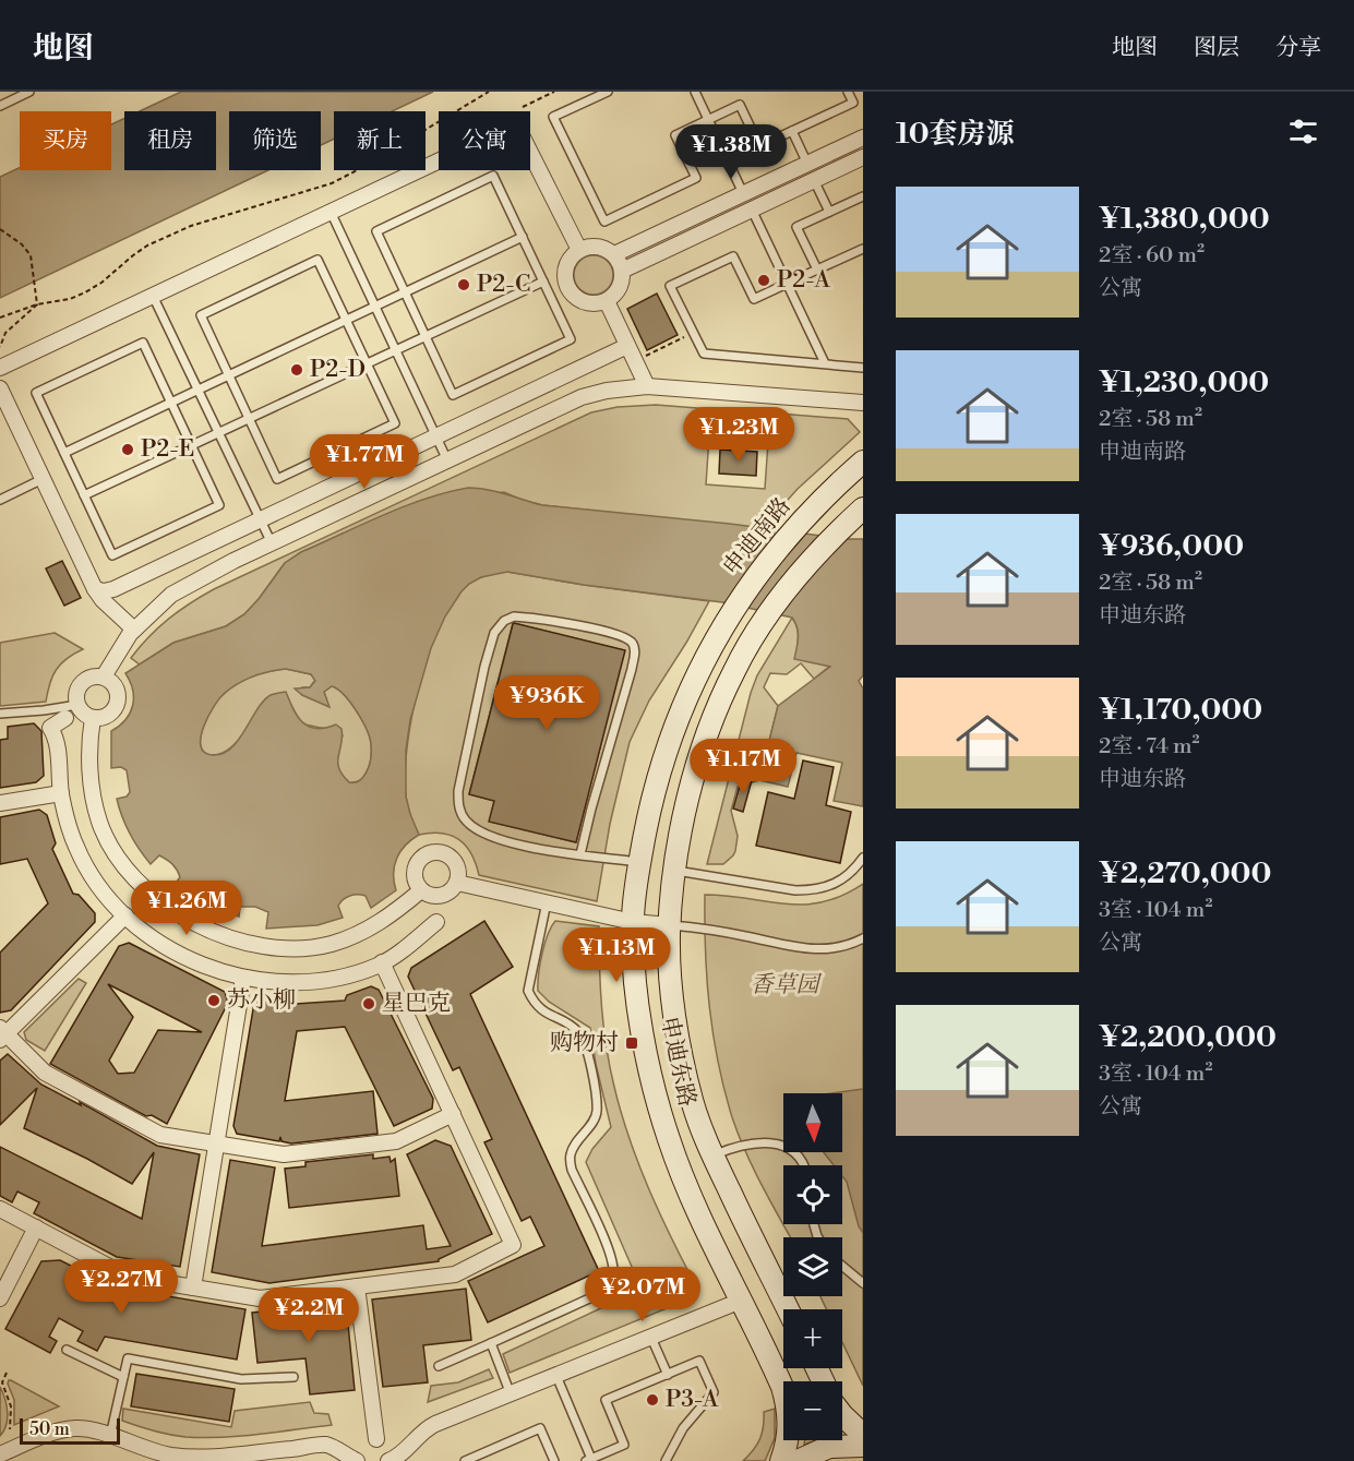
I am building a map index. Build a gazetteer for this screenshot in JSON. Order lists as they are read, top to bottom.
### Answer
{
  "streets": {
    "street": ["申迪南路", "申迪东路"]
  },
  "crossings": [
    ["申迪南路", "申迪东路"]
  ],
  "parks": ["香草园"],
  "places": {
    "other": [
      "P2-A",
      "P2-C",
      "P2-D",
      "P2-E",
      "苏小柳",
      "星巴克",
      "P3-A"
    ],
    "transit": ["购物村"]
  },
  "scale_bar": "50 m",
  "north": "bottom",
  "page": {
    "header": "地图",
    "nav": ["地图", "图层", "分享"],
    "heading": "10套房源",
    "chip": [
      "买房",
      "租房",
      "筛选",
      "新上",
      "公寓"
    ],
    "price": [
      "¥1.38M",
      "¥1.23M",
      "¥1.77M",
      "¥936K",
      "¥1.17M",
      "¥1.26M",
      "¥1.13M",
      "¥2.27M",
      "¥2.07M",
      "¥2.2M"
    ],
    "list": [
      {
        "name": "¥1,380,000",
        "note": "2室 · 60 m² · 公寓"
      },
      {
        "name": "¥1,230,000",
        "note": "2室 · 58 m² · 申迪南路"
      },
      {
        "name": "¥936,000",
        "note": "2室 · 58 m² · 申迪东路"
      },
      {
        "name": "¥1,170,000",
        "note": "2室 · 74 m² · 申迪东路"
      },
      {
        "name": "¥2,270,000",
        "note": "3室 · 104 m² · 公寓"
      },
      {
        "name": "¥2,200,000",
        "note": "3室 · 104 m² · 公寓"
      }
    ],
    "map_buttons": ["+", "−"],
    "scale": "50 m"
  }
}
